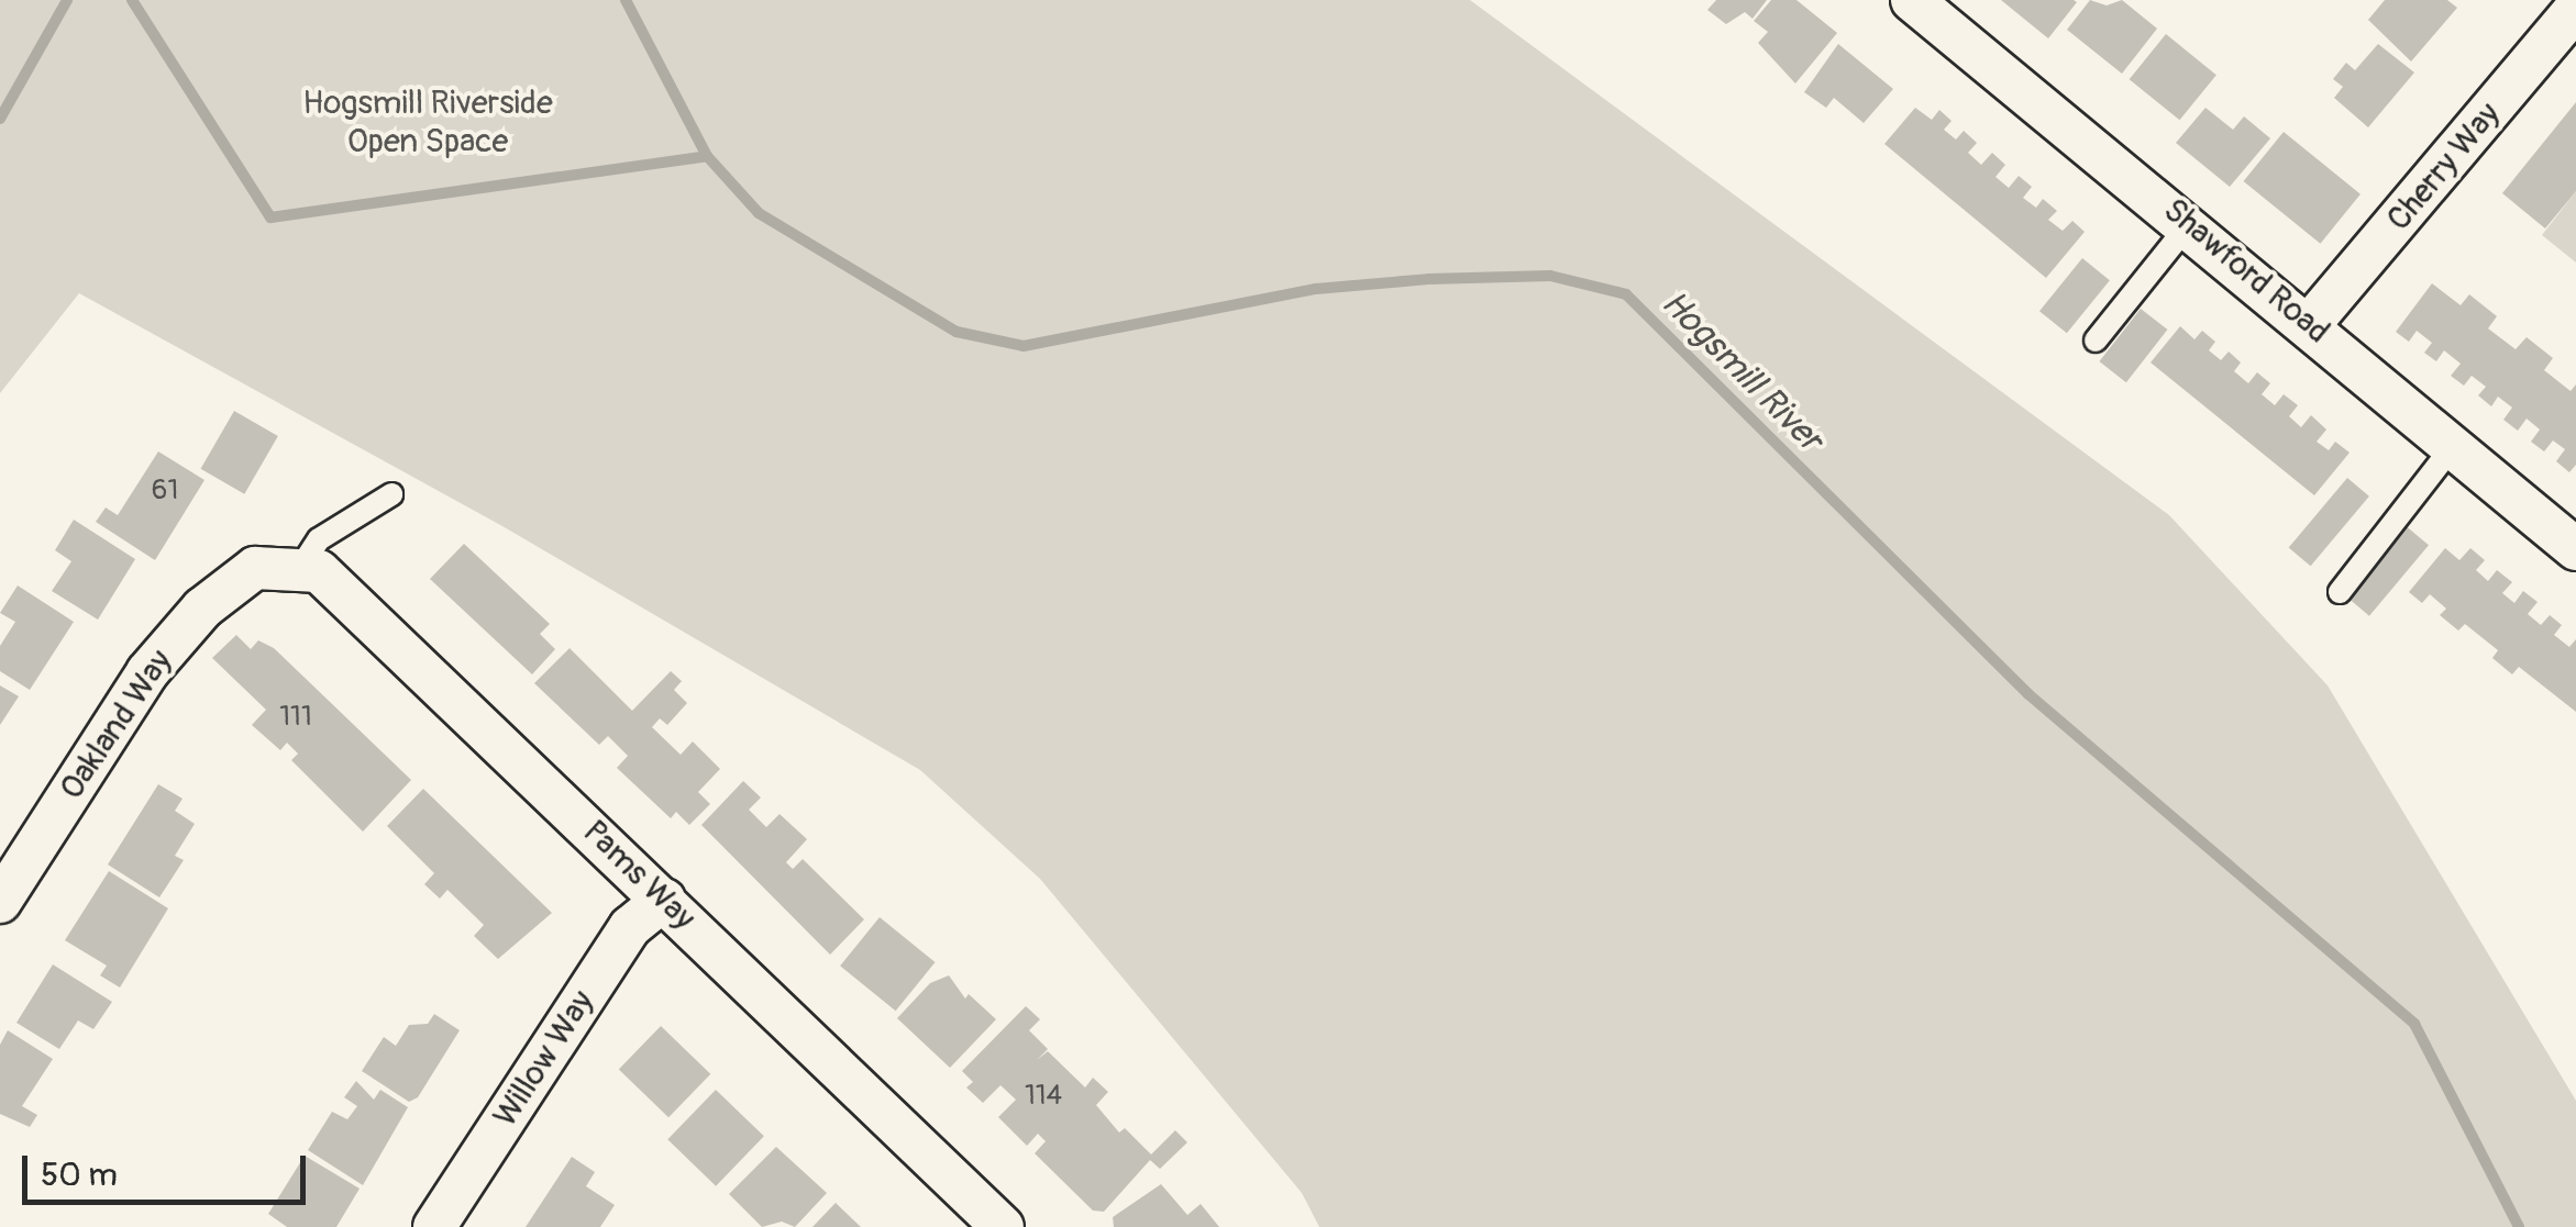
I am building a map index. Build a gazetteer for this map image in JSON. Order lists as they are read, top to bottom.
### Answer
{
  "streets": {
    "street": [
      "Cherry Way",
      "Shawford Road",
      "Oakland Way",
      "Pams Way",
      "Willow Way"
    ]
  },
  "crossings": [
    ["Cherry Way", "Shawford Road"],
    ["Oakland Way", "Pams Way"],
    ["Pams Way", "Willow Way"]
  ],
  "water": ["Hogsmill River"],
  "parks": ["Hogsmill Riverside Open Space"],
  "house_numbers": ["61", "111", "114"],
  "scale_bar": "50 m"
}
